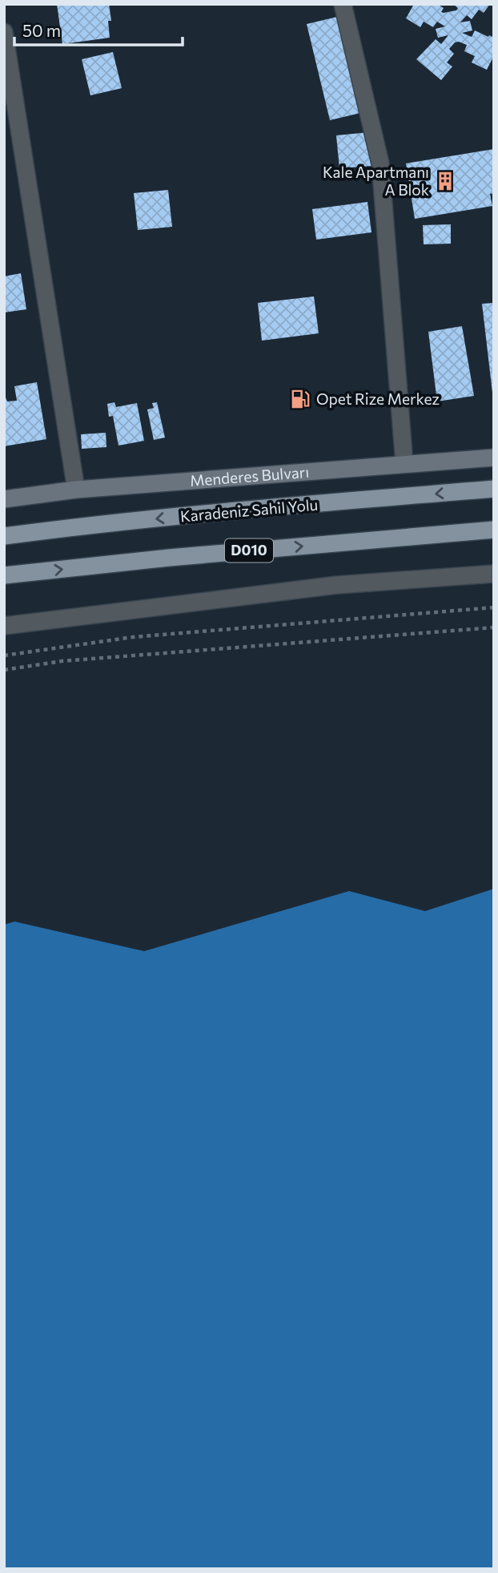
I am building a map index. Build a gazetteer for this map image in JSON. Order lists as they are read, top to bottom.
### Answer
{
  "streets": {
    "highway": ["Karadeniz Sahil Yolu", "D010"],
    "main road": ["Menderes Bulvarı"]
  },
  "places": {
    "building": ["Kale Apartmanı A Blok"],
    "fuel station": ["Opet Rize Merkez"]
  },
  "scale_bar": "50 m"
}
